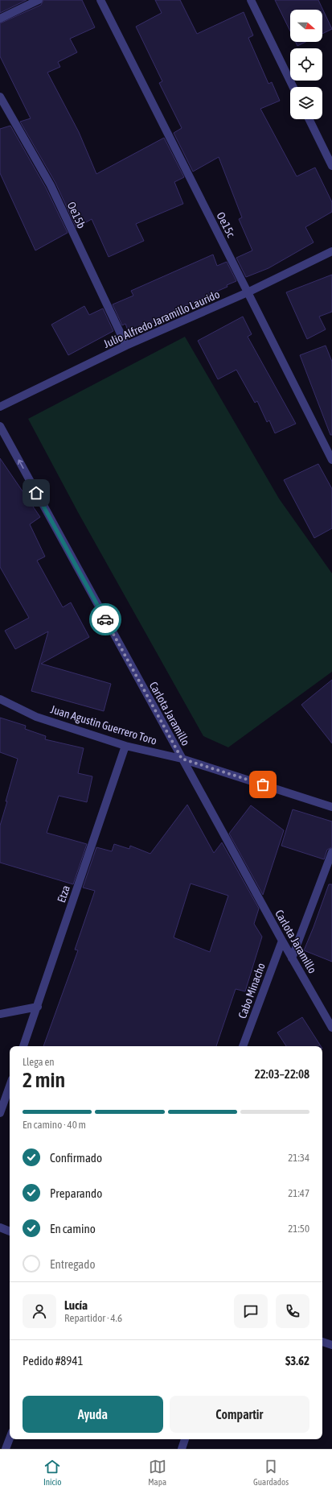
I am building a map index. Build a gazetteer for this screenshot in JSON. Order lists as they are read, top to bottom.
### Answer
{
  "streets": {
    "street": [
      "Oe15b",
      "Oe15c",
      "Julio Alfredo Jaramillo Laurido",
      "Carlota Jaramillo",
      "Juan Agustin Guerrero Toro",
      "Etza",
      "Cabo Minacho"
    ]
  },
  "crossings": [
    ["Oe15b", "Julio Alfredo Jaramillo Laurido"],
    ["Oe15c", "Julio Alfredo Jaramillo Laurido"],
    ["Carlota Jaramillo", "Juan Agustin Guerrero Toro"],
    ["Carlota Jaramillo", "Cabo Minacho"],
    ["Juan Agustin Guerrero Toro", "Etza"]
  ],
  "one_way": ["Carlota Jaramillo"],
  "north": "right",
  "page": {
    "heading": ["2 min", "Llega en", "22:03–22:08"],
    "panel": [
      "Lucía",
      "Repartidor · 4.6",
      "Pedido #8941",
      "$3.62"
    ],
    "bar": "En camino · 40 m",
    "list": [
      ["Confirmado", "21:34"],
      ["Preparando", "21:47"],
      ["En camino", "21:50"],
      "Entregado"
    ],
    "buttons": ["Ayuda", "Compartir"],
    "tabs": ["Inicio", "Mapa", "Guardados"]
  }
}
